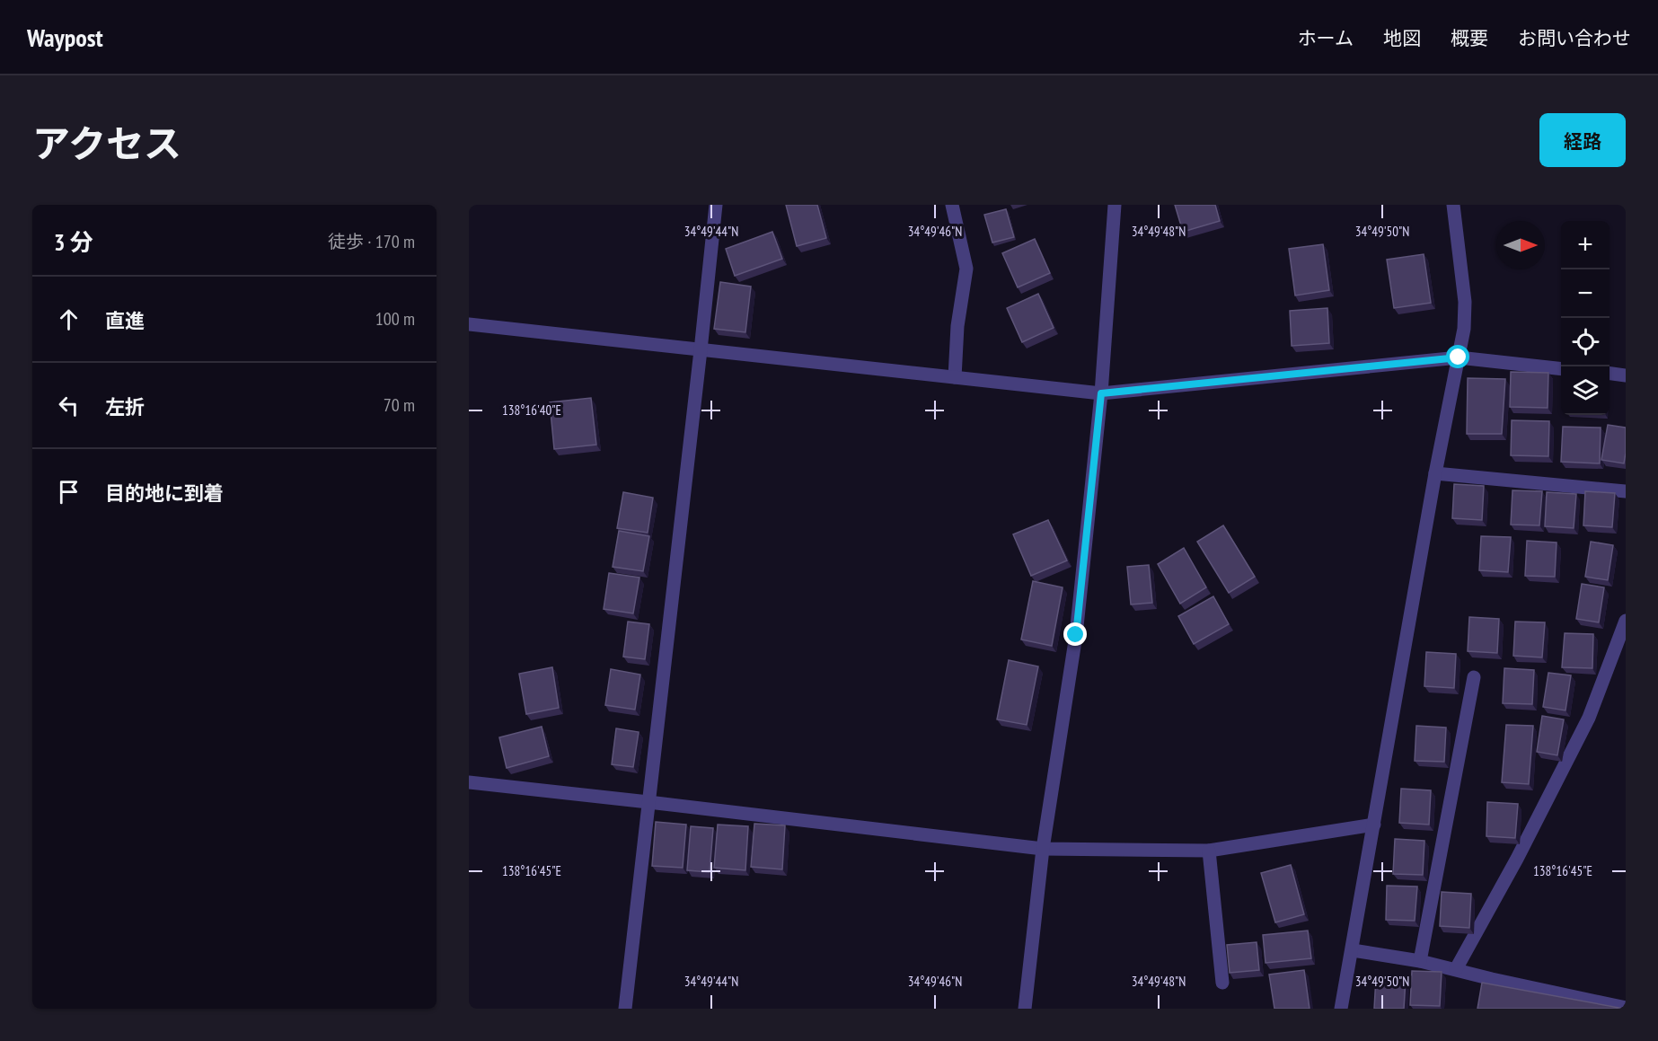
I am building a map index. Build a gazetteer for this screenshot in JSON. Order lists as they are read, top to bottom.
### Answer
{
  "north": "right",
  "page": {
    "header": "Waypost",
    "nav": [
      "ホーム",
      "地図",
      "概要",
      "お問い合わせ"
    ],
    "title": "アクセス",
    "buttons": "経路",
    "heading": ["3 分", "徒歩 · 170 m"],
    "map_buttons": ["+", "−"],
    "list": [
      ["直進", "100 m"],
      ["左折", "70 m"],
      "目的地に到着"
    ]
  },
  "coordinates": [
    "34°49'44\"N",
    "34°49'46\"N",
    "34°49'48\"N",
    "34°49'50\"N",
    "138°16'40\"E",
    "138°16'45\"E"
  ]
}
